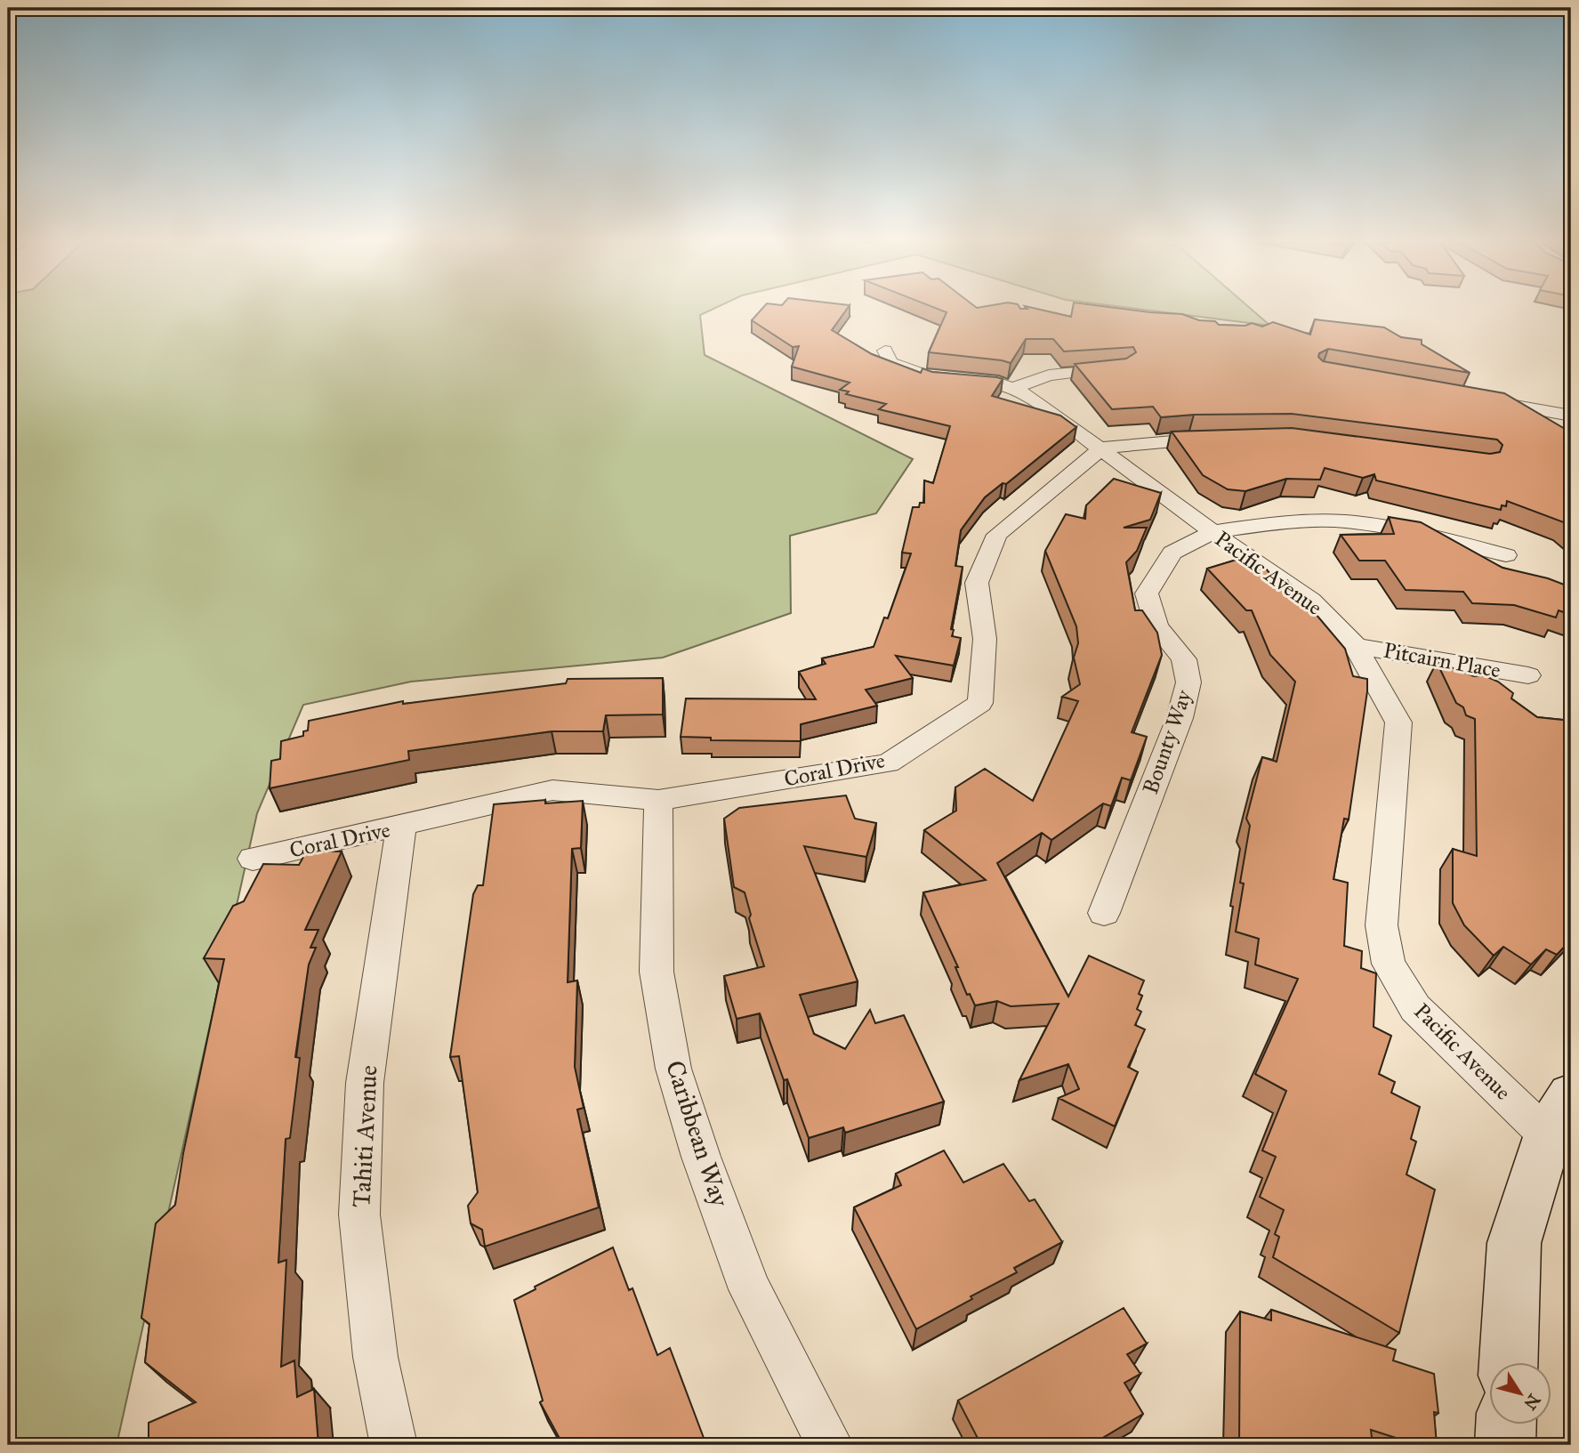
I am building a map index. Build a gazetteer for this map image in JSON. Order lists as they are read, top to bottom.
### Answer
{
  "streets": {
    "street": [
      "Pacific Avenue",
      "Pitcairn Place",
      "Bounty Way",
      "Coral Drive",
      "Caribbean Way",
      "Tahiti Avenue"
    ]
  },
  "crossings": [
    ["Pacific Avenue", "Pitcairn Place"],
    ["Pacific Avenue", "Bounty Way"],
    ["Pacific Avenue", "Coral Drive"],
    ["Coral Drive", "Caribbean Way"],
    ["Coral Drive", "Tahiti Avenue"]
  ],
  "north": "bottom right"
}
